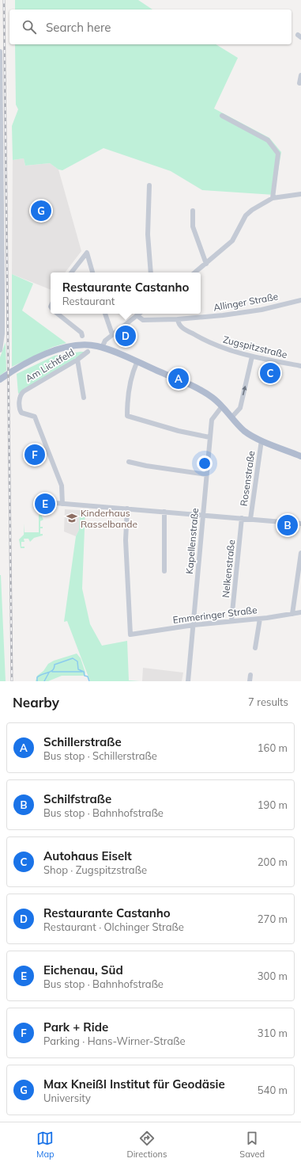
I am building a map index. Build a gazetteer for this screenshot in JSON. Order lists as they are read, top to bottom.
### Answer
{
  "streets": {
    "street": [
      "Allinger Straße",
      "Zugspitzstraße",
      "Am Lichtfeld",
      "Rosenstraße",
      "Kapellenstraße",
      "Nelkenstraße",
      "Emmeringer Straße"
    ]
  },
  "crossings": [
    ["Allinger Straße", "Zugspitzstraße"],
    ["Kapellenstraße", "Emmeringer Straße"],
    ["Nelkenstraße", "Emmeringer Straße"]
  ],
  "places": {
    "school or university": ["Kinderhaus Rasselbande"]
  },
  "page": {
    "search": "Search here",
    "pins": [
      "G",
      "D",
      "C",
      "A",
      "F",
      "E",
      "B"
    ],
    "popup": ["Restaurante Castanho", "Restaurant"],
    "heading": ["Nearby", "7 results"],
    "list": [
      {
        "mark": "A",
        "name": "Schillerstraße",
        "note": "Bus stop · Schillerstraße",
        "value": "160 m"
      },
      {
        "mark": "B",
        "name": "Schilfstraße",
        "note": "Bus stop · Bahnhofstraße",
        "value": "190 m"
      },
      {
        "mark": "C",
        "name": "Autohaus Eiselt",
        "note": "Shop · Zugspitzstraße",
        "value": "200 m"
      },
      {
        "mark": "D",
        "name": "Restaurante Castanho",
        "note": "Restaurant · Olchinger Straße",
        "value": "270 m"
      },
      {
        "mark": "E",
        "name": "Eichenau, Süd",
        "note": "Bus stop · Bahnhofstraße",
        "value": "300 m"
      },
      {
        "mark": "F",
        "name": "Park + Ride",
        "note": "Parking · Hans-Wirner-Straße",
        "value": "310 m"
      },
      {
        "mark": "G",
        "name": "Max Kneißl Institut für Geodäsie",
        "note": "University",
        "value": "540 m"
      }
    ],
    "nav": ["Map", "Directions", "Saved"]
  }
}
